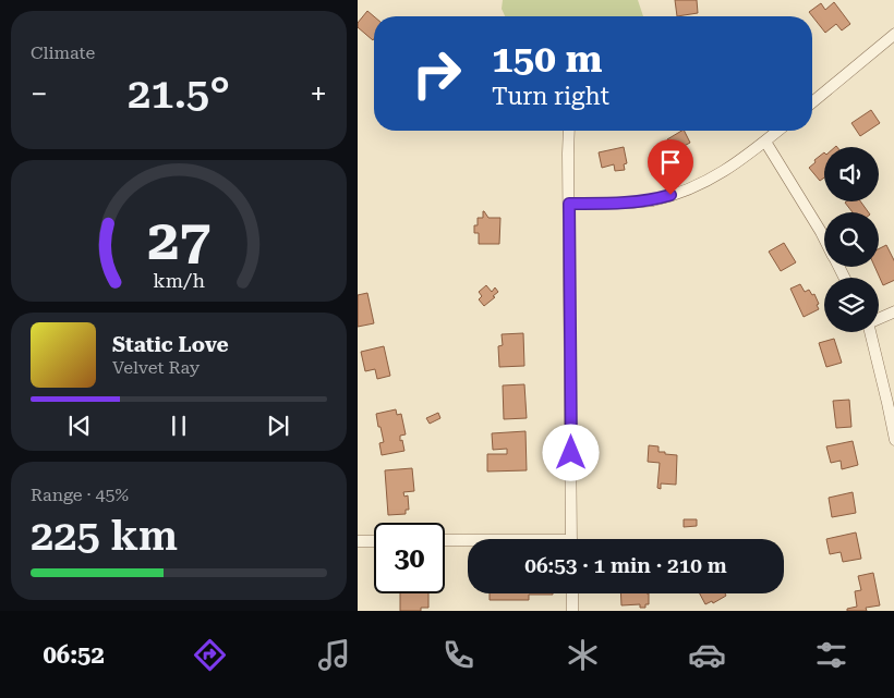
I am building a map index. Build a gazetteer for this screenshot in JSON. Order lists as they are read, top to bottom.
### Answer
{
  "page": {
    "tile": [
      "Climate",
      ["Range · 45%", "225 km"]
    ],
    "turn": ["150 m", "Turn right"],
    "heat": ["−", "21.5°", "+"],
    "song": ["Static Love", "Velvet Ray"],
    "limit": "30",
    "trip": "06:53 · 1 min · 210 m",
    "tabs": "06:52",
    "gauge": ["27", "km/h"]
  }
}
